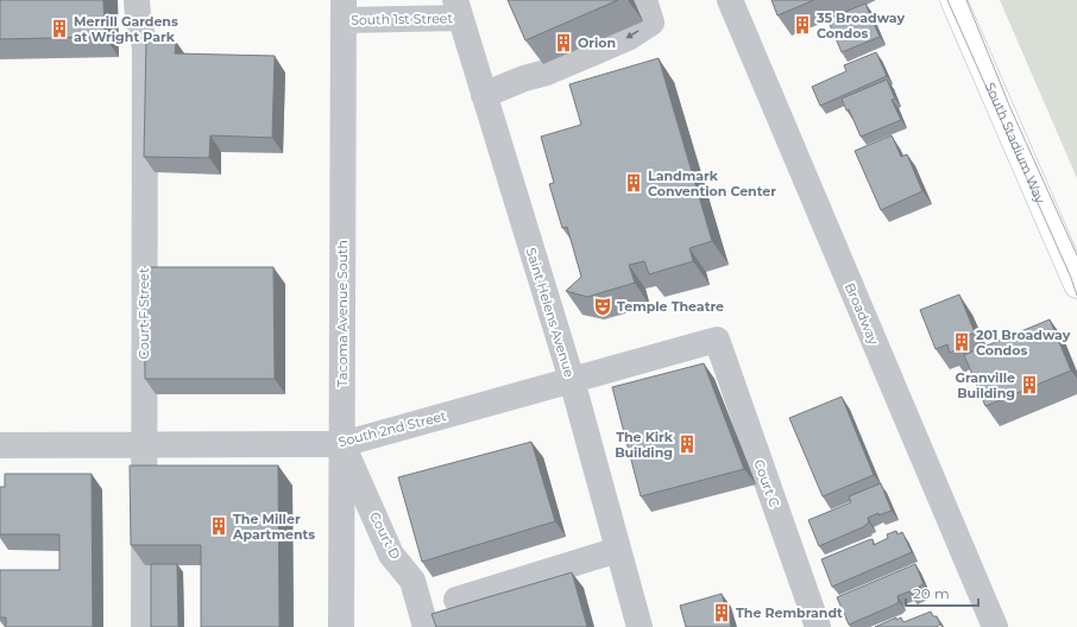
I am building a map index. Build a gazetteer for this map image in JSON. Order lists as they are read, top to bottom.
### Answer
{
  "streets": {
    "main road": ["South Stadium Way"],
    "street": [
      "South 1st Street",
      "Saint Helens Avenue",
      "Court F Street",
      "Tacoma Avenue South",
      "Broadway",
      "South 2nd Street",
      "Court C",
      "Court D"
    ]
  },
  "crossings": [
    ["South 1st Street", "Saint Helens Avenue"],
    ["South 1st Street", "Tacoma Avenue South"],
    ["Saint Helens Avenue", "South 2nd Street"],
    ["Court F Street", "South 2nd Street"],
    ["Tacoma Avenue South", "South 2nd Street"],
    ["Tacoma Avenue South", "Court D"],
    ["South 2nd Street", "Court C"],
    ["South 2nd Street", "Court D"]
  ],
  "places": {
    "building": [
      "35 Broadway Condos",
      "Merrill Gardens at Wright Park",
      "Orion",
      "Landmark Convention Center",
      "201 Broadway Condos",
      "Granville Building",
      "The Kirk Building",
      "The Miller Apartments",
      "The Rembrandt"
    ],
    "theatre": ["Temple Theatre"]
  },
  "scale_bar": "20 m"
}
